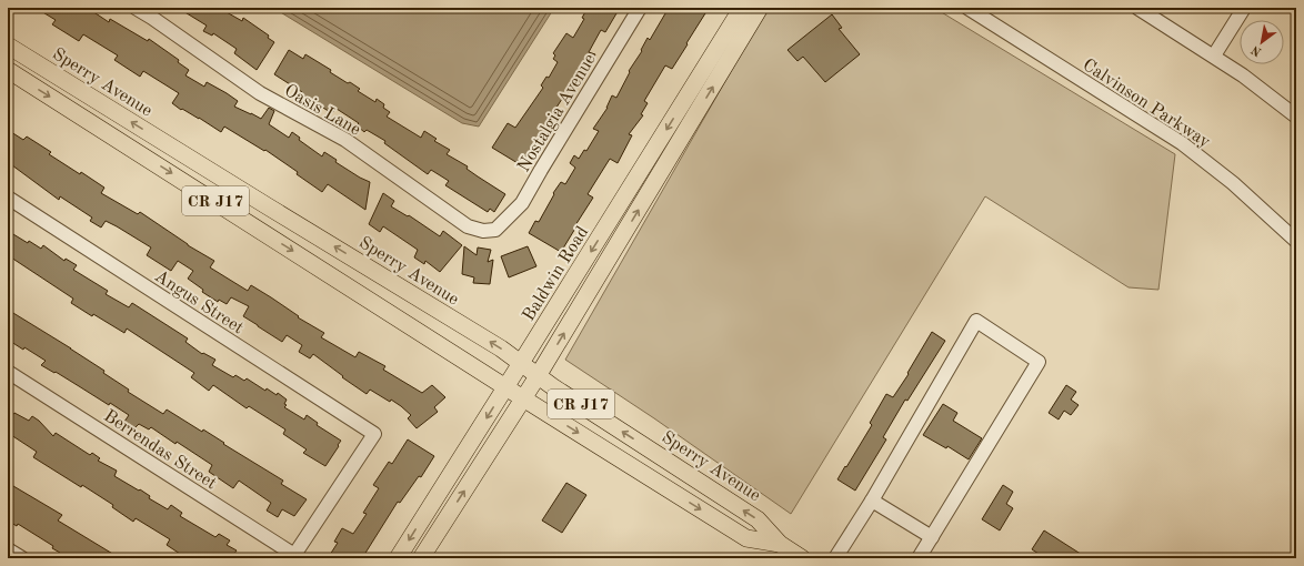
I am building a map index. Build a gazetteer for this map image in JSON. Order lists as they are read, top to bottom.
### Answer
{
  "streets": {
    "main road": ["Sperry Avenue", "CR J17", "Baldwin Road"],
    "street": [
      "Calvinson Parkway",
      "Oasis Lane",
      "Nostalgia Avenue",
      "Angus Street",
      "Berrendas Street"
    ]
  },
  "crossings": [
    ["Sperry Avenue", "Baldwin Road"],
    ["Oasis Lane", "Nostalgia Avenue"],
    ["Angus Street", "Berrendas Street"]
  ],
  "north": "bottom left"
}
